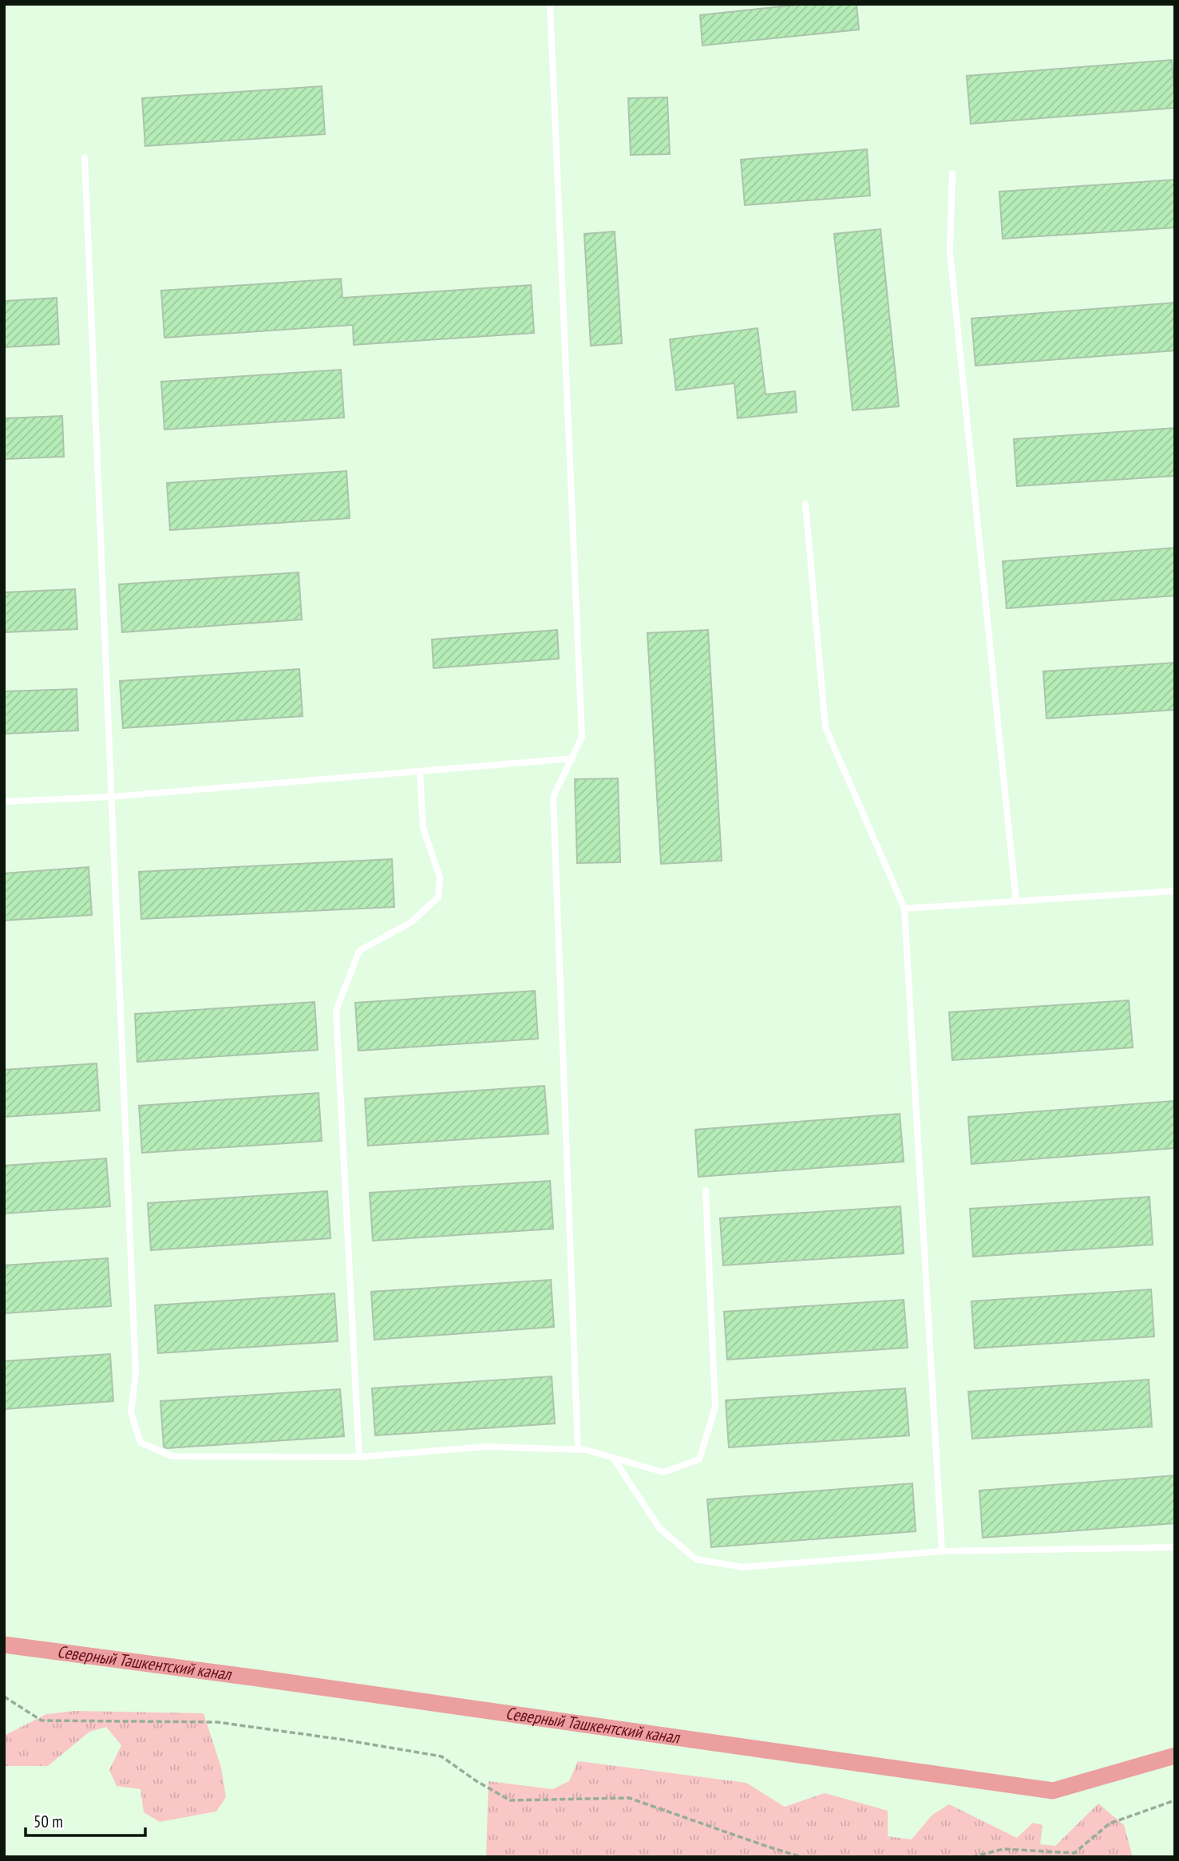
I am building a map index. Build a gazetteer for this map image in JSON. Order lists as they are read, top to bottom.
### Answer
{
  "water": ["Северный Ташкентский канал"],
  "scale_bar": "50 m"
}
